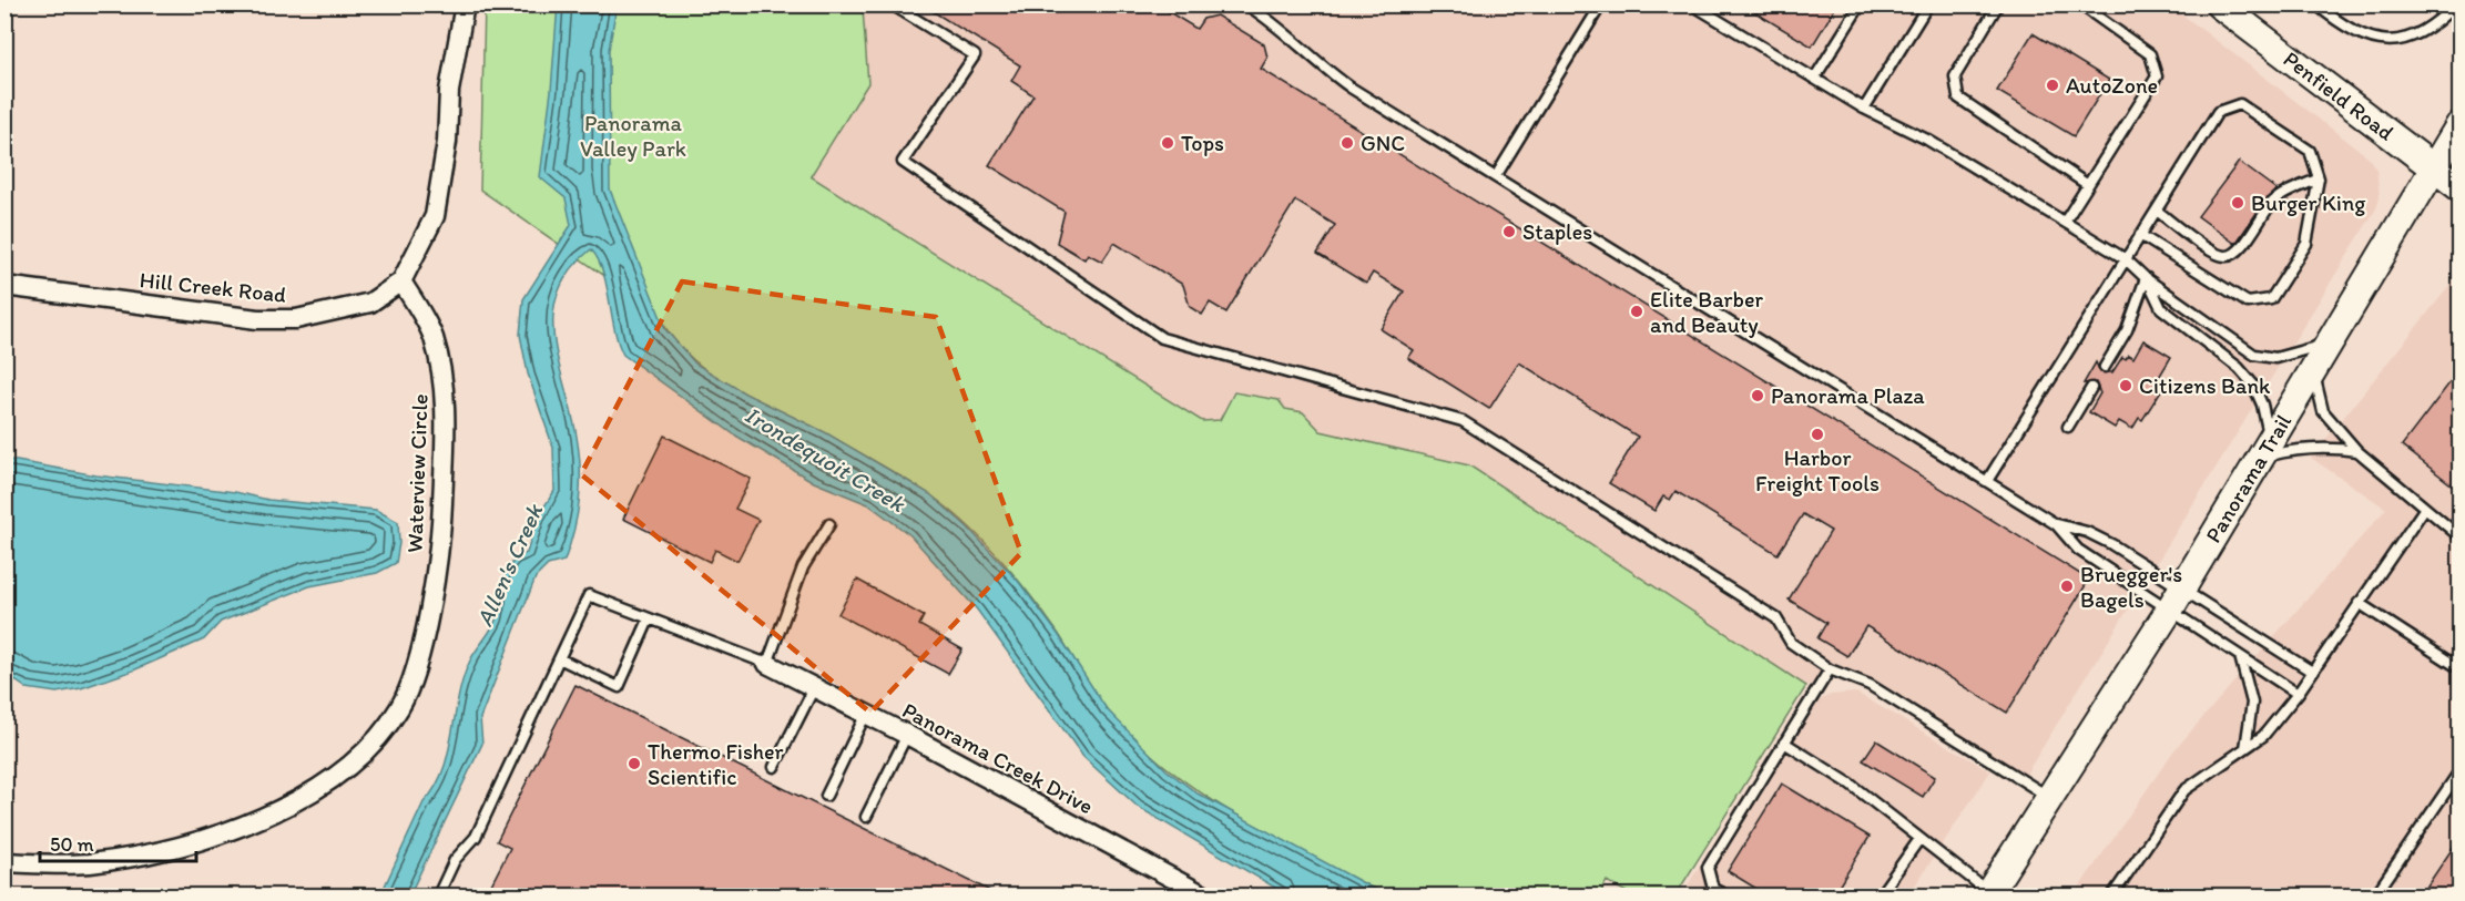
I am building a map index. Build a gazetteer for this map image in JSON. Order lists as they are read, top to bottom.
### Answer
{
  "streets": {
    "main road": ["Penfield Road", "Panorama Trail"],
    "street": ["Hill Creek Road", "Waterview Circle", "Panorama Creek Drive"]
  },
  "crossings": [
    ["Penfield Road", "Panorama Trail"],
    ["Hill Creek Road", "Waterview Circle"]
  ],
  "water": ["Irondequoit Creek", "Allen's Creek"],
  "parks": ["Panorama Valley Park"],
  "places": [
    "AutoZone",
    "Tops",
    "GNC",
    "Burger King",
    "Staples",
    "Elite Barber and Beauty",
    "Citizens Bank",
    "Panorama Plaza",
    "Harbor Freight Tools",
    "Bruegger's Bagels",
    "Thermo Fisher Scientific"
  ],
  "scale_bar": "50 m"
}
